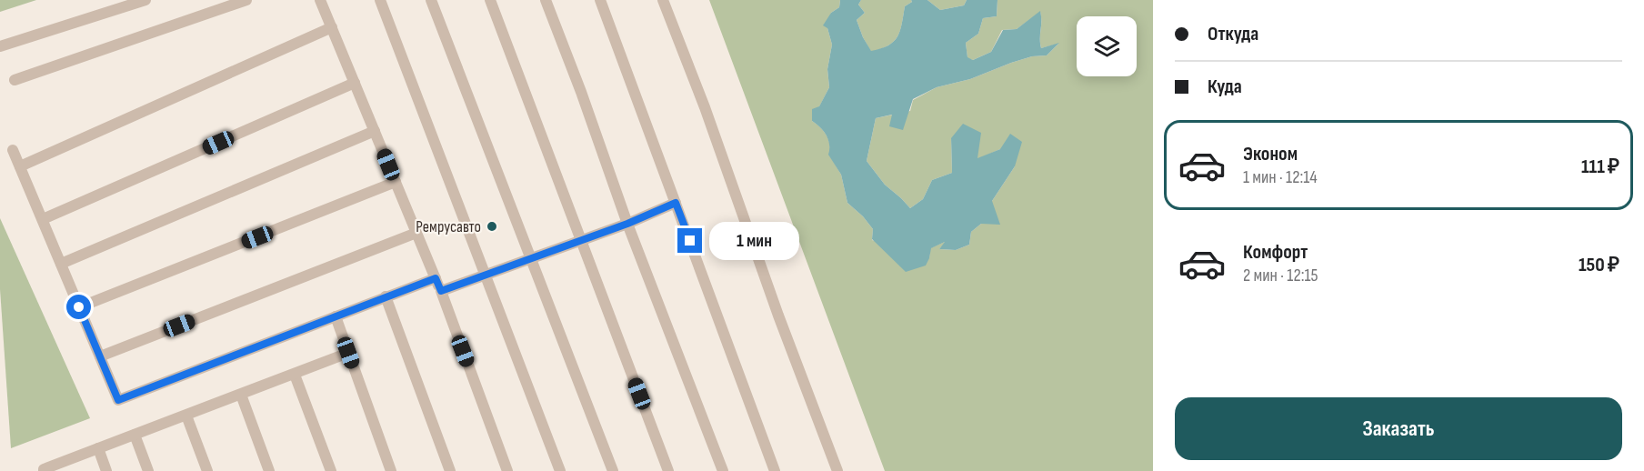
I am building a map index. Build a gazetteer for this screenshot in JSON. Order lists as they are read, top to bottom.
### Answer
{
  "places": ["Ремрусавто"],
  "page": {
    "banner": ["Откуда", "Куда"],
    "list": [
      {
        "name": "Эконом",
        "note": "1 мин · 12:14",
        "value": "111 ₽"
      },
      {
        "name": "Комфорт",
        "note": "2 мин · 12:15",
        "value": "150 ₽"
      }
    ],
    "bubble": "1 мин",
    "buttons": "Заказать"
  }
}
